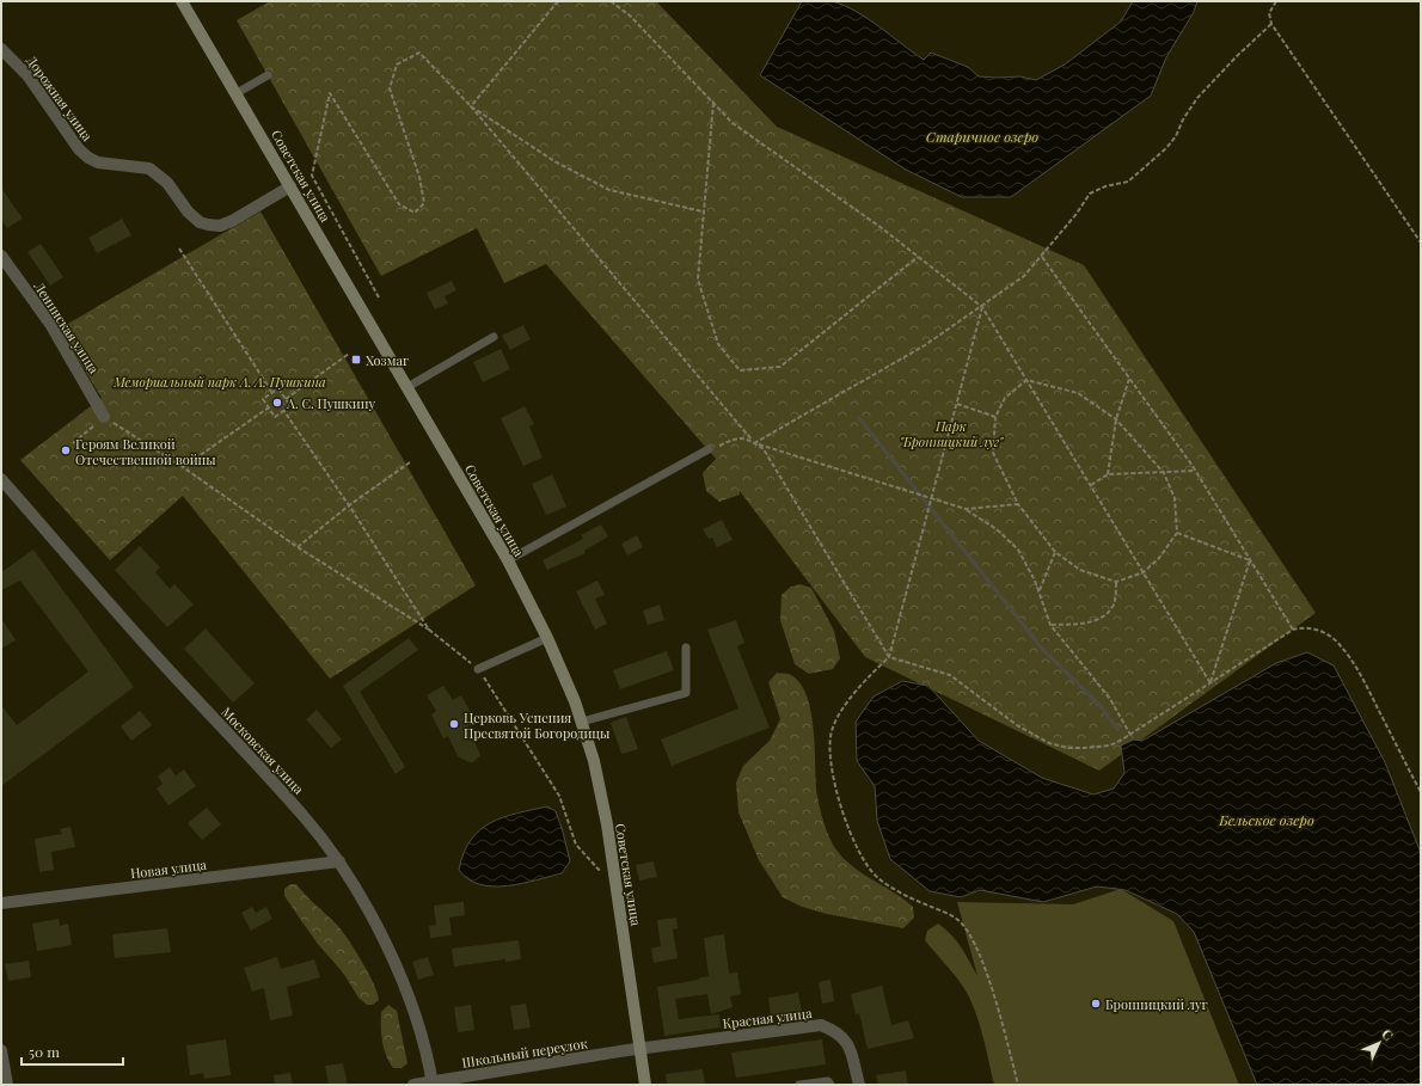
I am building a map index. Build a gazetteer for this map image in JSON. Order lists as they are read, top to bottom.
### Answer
{
  "streets": {
    "main road": ["Советская улица"],
    "street": [
      "Дорожная улица",
      "Ленинская улица",
      "Московская улица",
      "Новая улица",
      "Красная улица",
      "Школьный переулок"
    ]
  },
  "crossings": [
    ["Дорожная улица", "Советская улица"],
    ["Советская улица", "Красная улица"],
    ["Советская улица", "Школьный переулок"],
    ["Московская улица", "Новая улица"],
    ["Московская улица", "Школьный переулок"],
    ["Красная улица", "Школьный переулок"]
  ],
  "water": ["Старичное озеро", "Бельское озеро"],
  "parks": ["Мемориальный парк А. А. Пушкина", "Парк \"Бронницкий луг\""],
  "places": {
    "transit": ["Хозмаг"],
    "other": [
      "А. С. Пушкину",
      "Героям Великой Отечественной войны",
      "Церковь Успения Пресвятой Богородицы",
      "Бронницкий луг"
    ]
  },
  "scale_bar": "50 m",
  "north": "top right"
}
